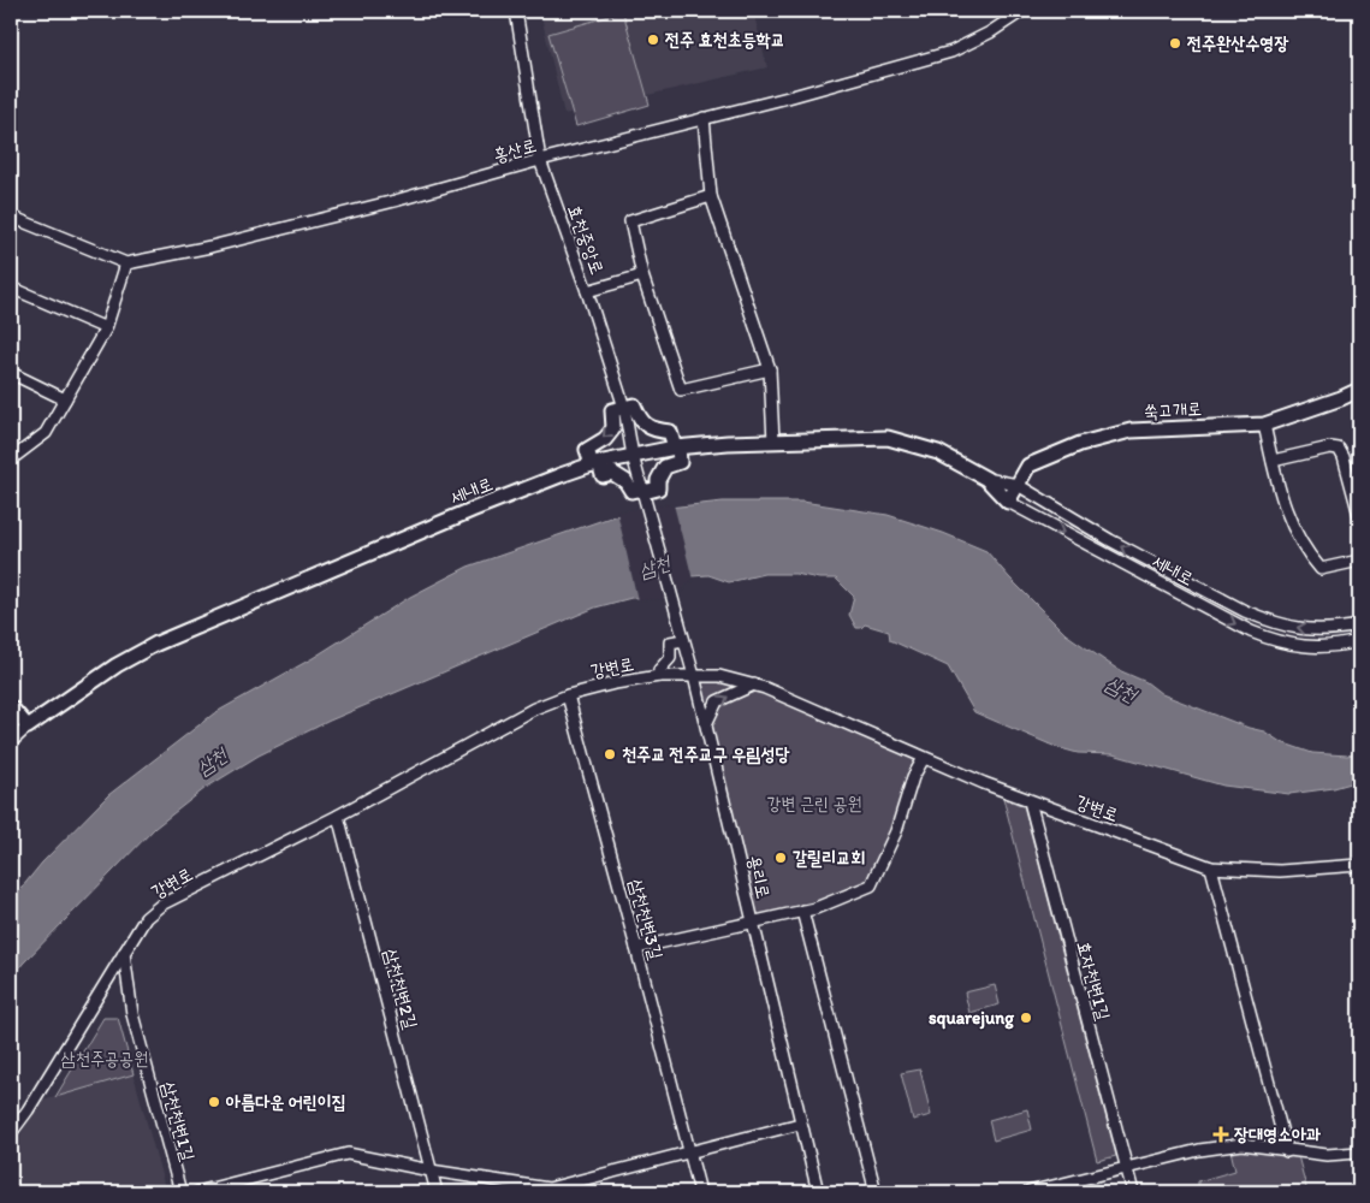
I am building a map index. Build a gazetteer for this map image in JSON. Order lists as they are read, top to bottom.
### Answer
{
  "streets": {
    "main road": ["쑥고개로", "세내로"],
    "street": [
      "홍산로",
      "효천중앙로",
      "강변로",
      "용리로",
      "삼천천변3길",
      "효자천변1길",
      "삼천천변2길",
      "삼천천변1길"
    ]
  },
  "crossings": [
    ["홍산로", "효천중앙로"],
    ["효천중앙로", "세내로"],
    ["효천중앙로", "용리로"],
    ["쑥고개로", "세내로"],
    ["강변로", "용리로"],
    ["강변로", "삼천천변3길"],
    ["강변로", "효자천변1길"],
    ["강변로", "삼천천변2길"],
    ["강변로", "삼천천변1길"]
  ],
  "water": ["삼천"],
  "parks": ["강변 근린 공원", "삼천주공공원"],
  "places": {
    "other": [
      "전주 효천초등학교",
      "전주완산수영장",
      "천주교 전주교구 우림성당",
      "갈릴리교회",
      "squarejung",
      "아름다운 어린이집"
    ],
    "health": ["장대영소아과"]
  }
}
